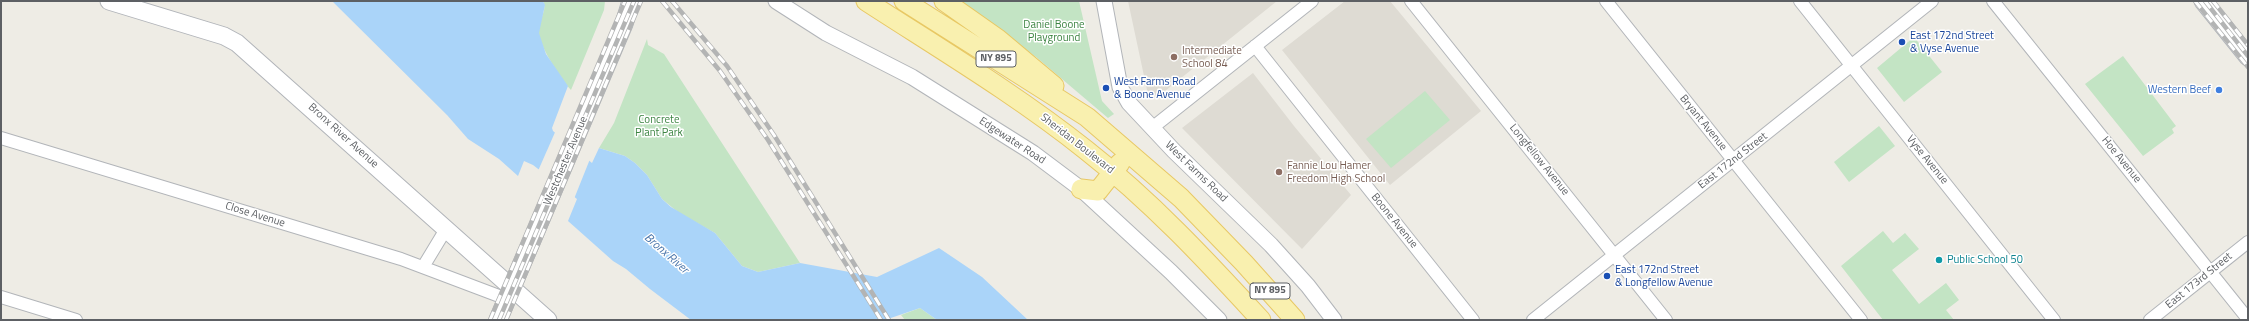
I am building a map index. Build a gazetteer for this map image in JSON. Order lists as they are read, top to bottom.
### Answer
{
  "streets": {
    "main road": [
      "NY 895",
      "Bronx River Avenue",
      "Sheridan Boulevard",
      "Westchester Avenue"
    ],
    "street": [
      "Bryant Avenue",
      "Edgewater Road",
      "Longfellow Avenue",
      "Vyse Avenue",
      "Hoe Avenue",
      "East 172nd Street",
      "West Farms Road",
      "Close Avenue",
      "Boone Avenue",
      "East 173rd Street"
    ]
  },
  "crossings": [
    ["Bryant Avenue", "East 172nd Street"],
    ["Bronx River Avenue", "Westchester Avenue"],
    ["Bronx River Avenue", "Close Avenue"],
    ["Longfellow Avenue", "East 172nd Street"],
    ["Vyse Avenue", "East 172nd Street"],
    ["Hoe Avenue", "East 173rd Street"],
    ["Westchester Avenue", "Close Avenue"]
  ],
  "water": ["Bronx River"],
  "parks": ["Daniel Boone Playground", "Concrete Plant Park"],
  "places": [
    "East 172nd Street & Vyse Avenue",
    "Intermediate School 84",
    "West Farms Road & Boone Avenue",
    "Western Beef",
    "Fannie Lou Hamer Freedom High School",
    "Public School 50",
    "East 172nd Street & Longfellow Avenue"
  ]
}
